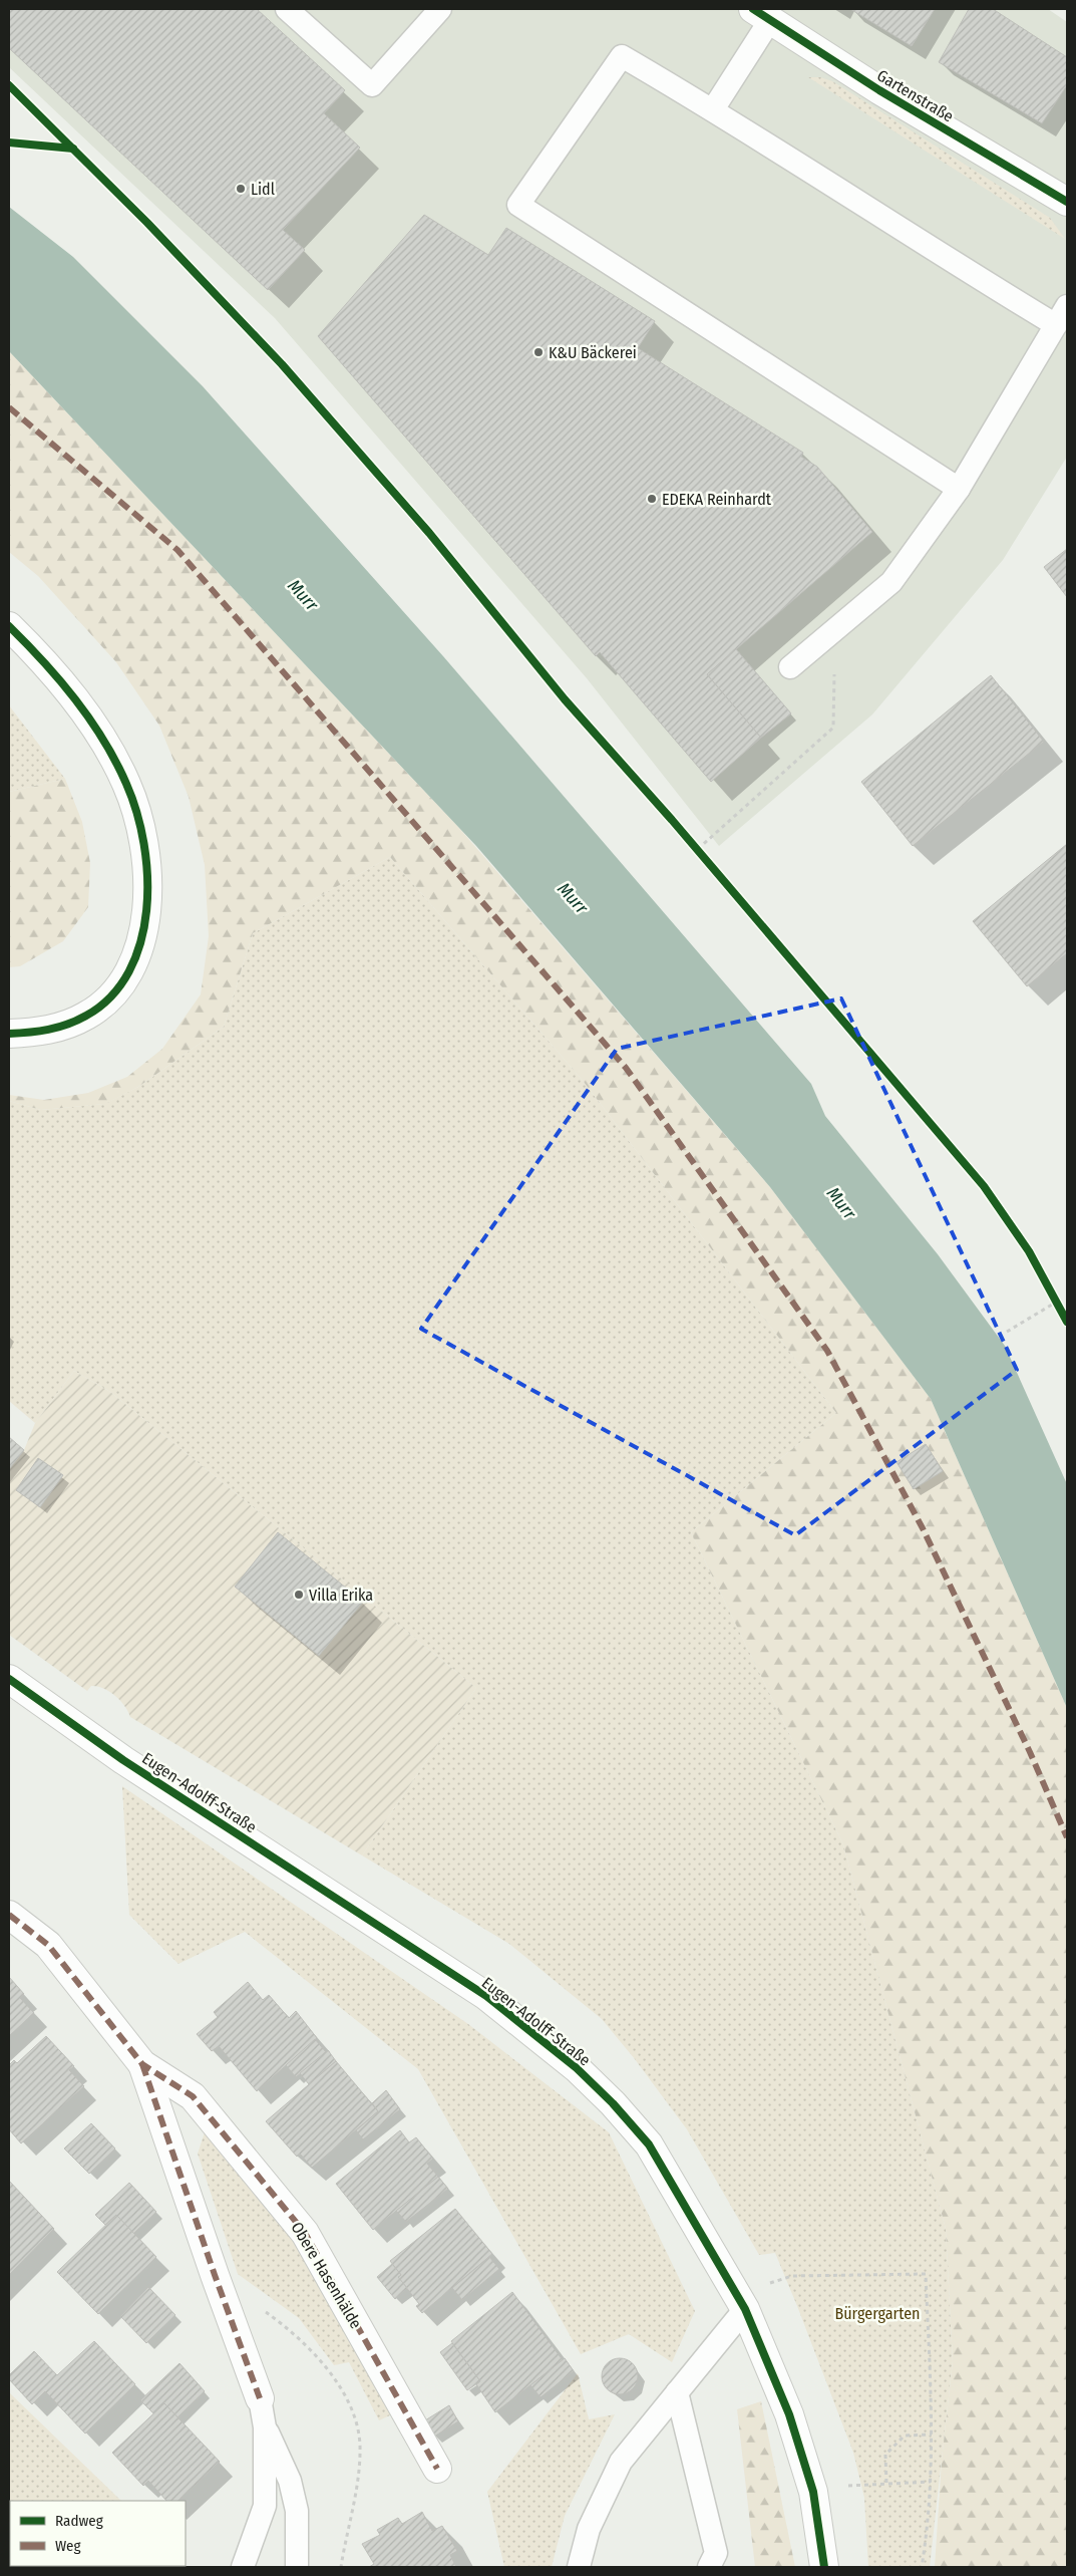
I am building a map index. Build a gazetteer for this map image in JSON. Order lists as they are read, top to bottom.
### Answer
{
  "streets": {
    "street": ["Gartenstraße", "Eugen-Adolff-Straße", "Obere Hasenhälde"]
  },
  "water": ["Murr"],
  "parks": ["Bürgergarten"],
  "places": [
    "Lidl",
    "K&U Bäckerei",
    "EDEKA Reinhardt",
    "Villa Erika"
  ],
  "legend": ["Radweg", "Weg"]
}
